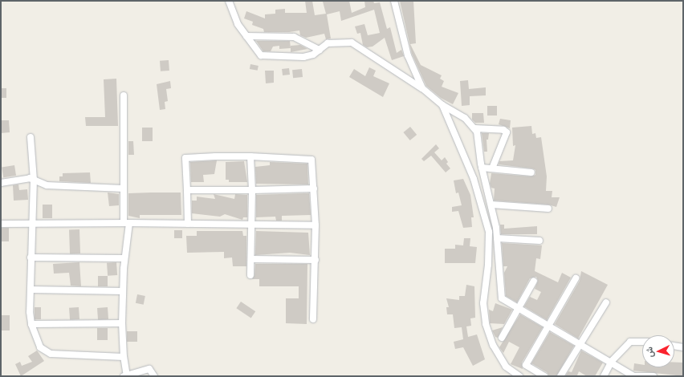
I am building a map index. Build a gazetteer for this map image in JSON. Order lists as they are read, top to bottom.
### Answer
{
  "north": "left"
}
